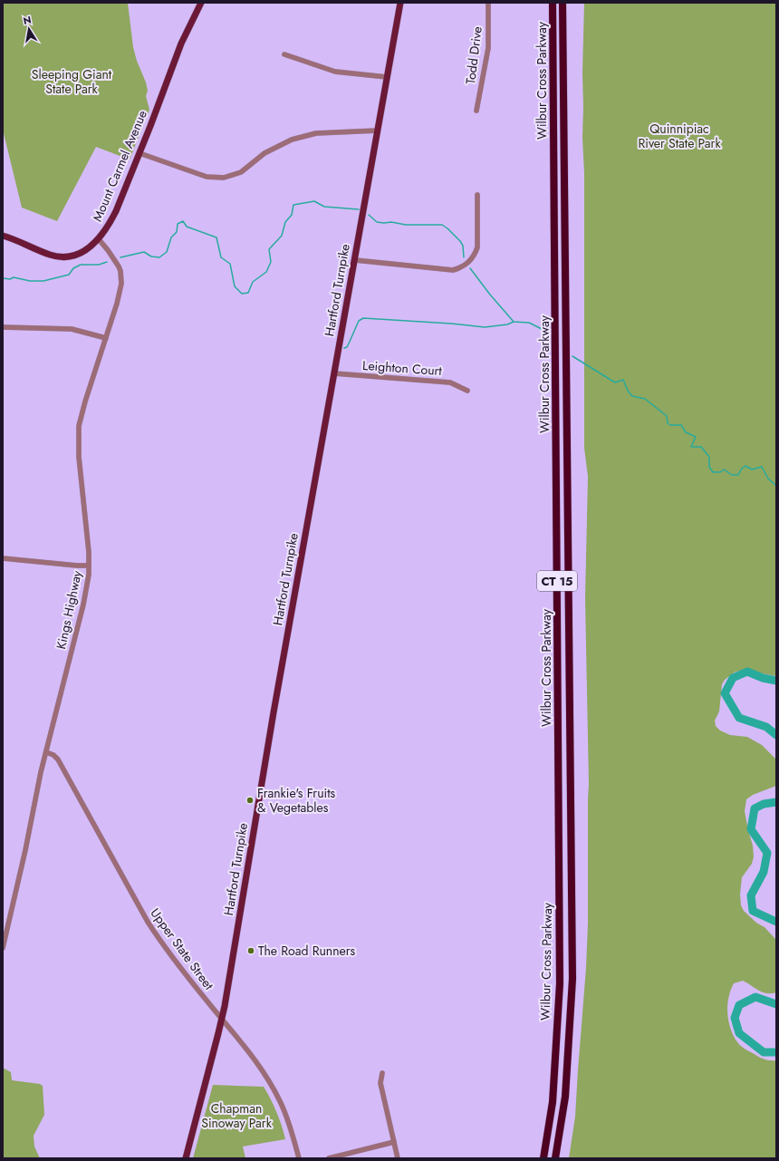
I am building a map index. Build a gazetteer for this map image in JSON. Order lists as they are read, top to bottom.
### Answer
{
  "streets": {
    "highway": ["Wilbur Cross Parkway", "CT 15"],
    "main road": ["Mount Carmel Avenue", "Hartford Turnpike"],
    "street": [
      "Todd Drive",
      "Leighton Court",
      "Kings Highway",
      "Upper State Street"
    ]
  },
  "crossings": [
    ["Mount Carmel Avenue", "Kings Highway"],
    ["Hartford Turnpike", "Leighton Court"],
    ["Hartford Turnpike", "Upper State Street"],
    ["Kings Highway", "Upper State Street"]
  ],
  "parks": ["Sleeping Giant State Park", "Quinnipiac River State Park", "Chapman Sinoway Park"],
  "places": ["Frankie's Fruits & Vegetables", "The Road Runners"],
  "north": "top"
}
